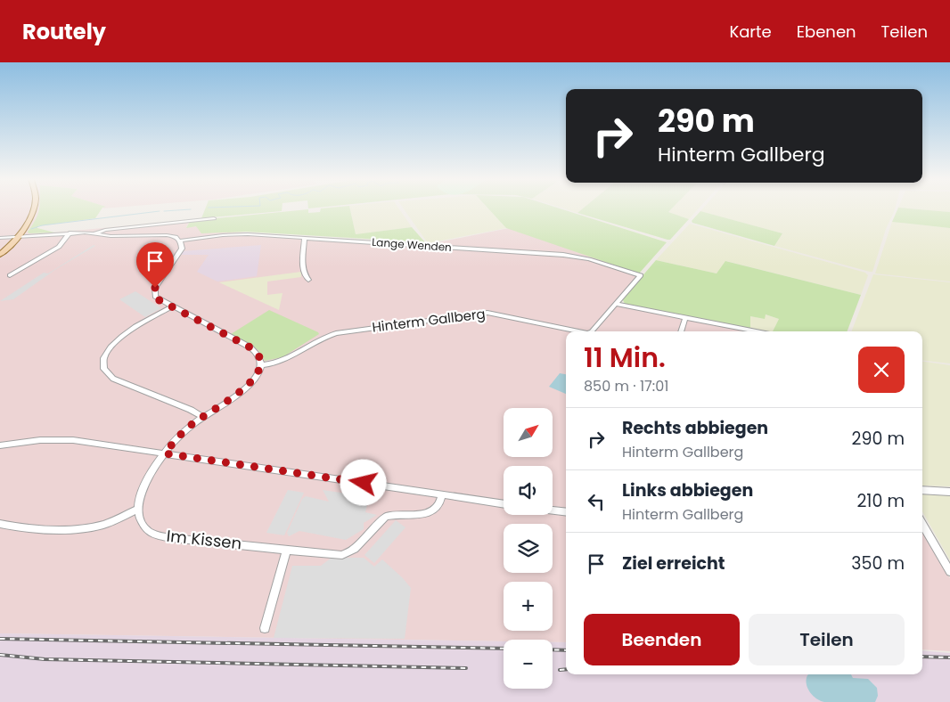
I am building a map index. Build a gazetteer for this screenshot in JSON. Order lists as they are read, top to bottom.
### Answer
{
  "streets": {
    "street": ["Lange Wenden", "Hinterm Gallberg", "Im Kissen"]
  },
  "crossings": [
    ["Lange Wenden", "Hinterm Gallberg"]
  ],
  "north": "top right",
  "page": {
    "header": "Routely",
    "nav": ["Karte", "Ebenen", "Teilen"],
    "turn": ["290 m", "Hinterm Gallberg"],
    "heading": ["11 Min.", "850 m · 17:01"],
    "list": [
      {
        "name": "Rechts abbiegen",
        "note": "Hinterm Gallberg",
        "value": "290 m"
      },
      {
        "name": "Links abbiegen",
        "note": "Hinterm Gallberg",
        "value": "210 m"
      },
      {
        "name": "Ziel erreicht",
        "value": "350 m"
      }
    ],
    "map_buttons": ["+", "−"],
    "buttons": ["Beenden", "Teilen"]
  }
}
